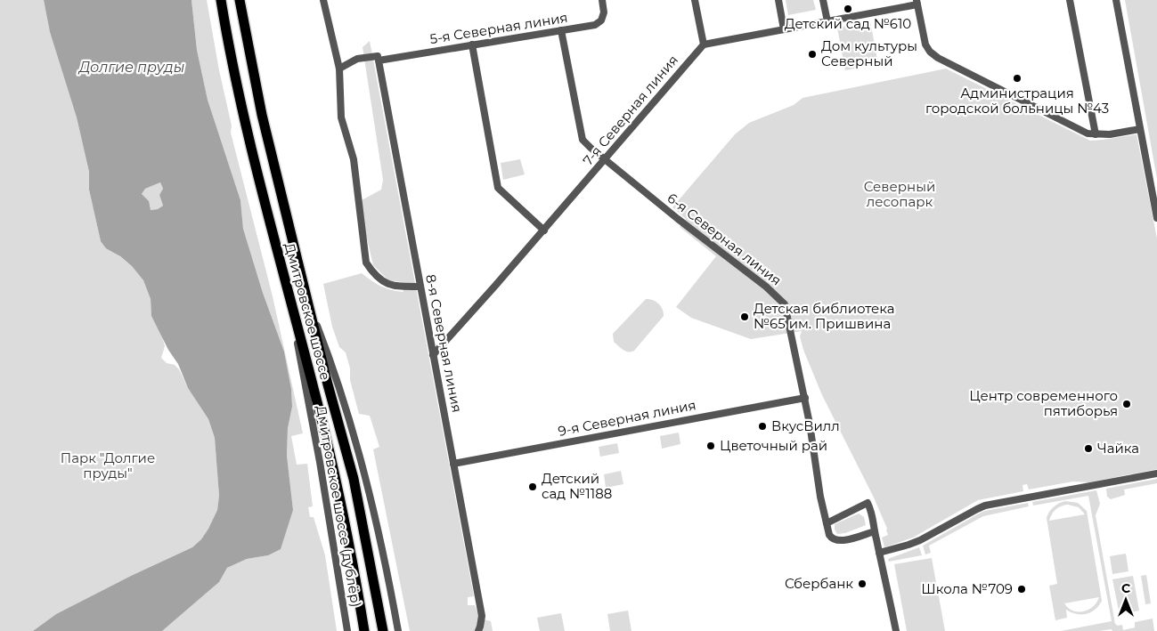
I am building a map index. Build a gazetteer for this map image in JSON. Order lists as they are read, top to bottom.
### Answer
{
  "streets": {
    "highway": ["Дмитровское шоссе"],
    "street": [
      "5-я Северная линия",
      "7-я Северная линия",
      "6-я Северная линия",
      "8-я Северная линия",
      "9-я Северная линия",
      "Дмитровское шоссе (дублёр)"
    ]
  },
  "crossings": [
    ["5-я Северная линия", "6-я Северная линия"],
    ["5-я Северная линия", "8-я Северная линия"],
    ["7-я Северная линия", "6-я Северная линия"],
    ["7-я Северная линия", "8-я Северная линия"],
    ["6-я Северная линия", "9-я Северная линия"],
    ["Дмитровское шоссе", "Дмитровское шоссе (дублёр)"],
    ["8-я Северная линия", "9-я Северная линия"]
  ],
  "water": ["Долгие пруды"],
  "parks": ["Северный лесопарк", "Парк \"Долгие пруды\""],
  "places": [
    "Детский сад №610",
    "Дом культуры Северный",
    "Администрация городской больницы №43",
    "Детская библиотека №65 им. Пришвина",
    "Центр современного пятиборья",
    "ВкусВилл",
    "Цветочный рай",
    "Чайка",
    "Детский сад №1188",
    "Сбербанк",
    "Школа №709"
  ],
  "north": "top"
}
